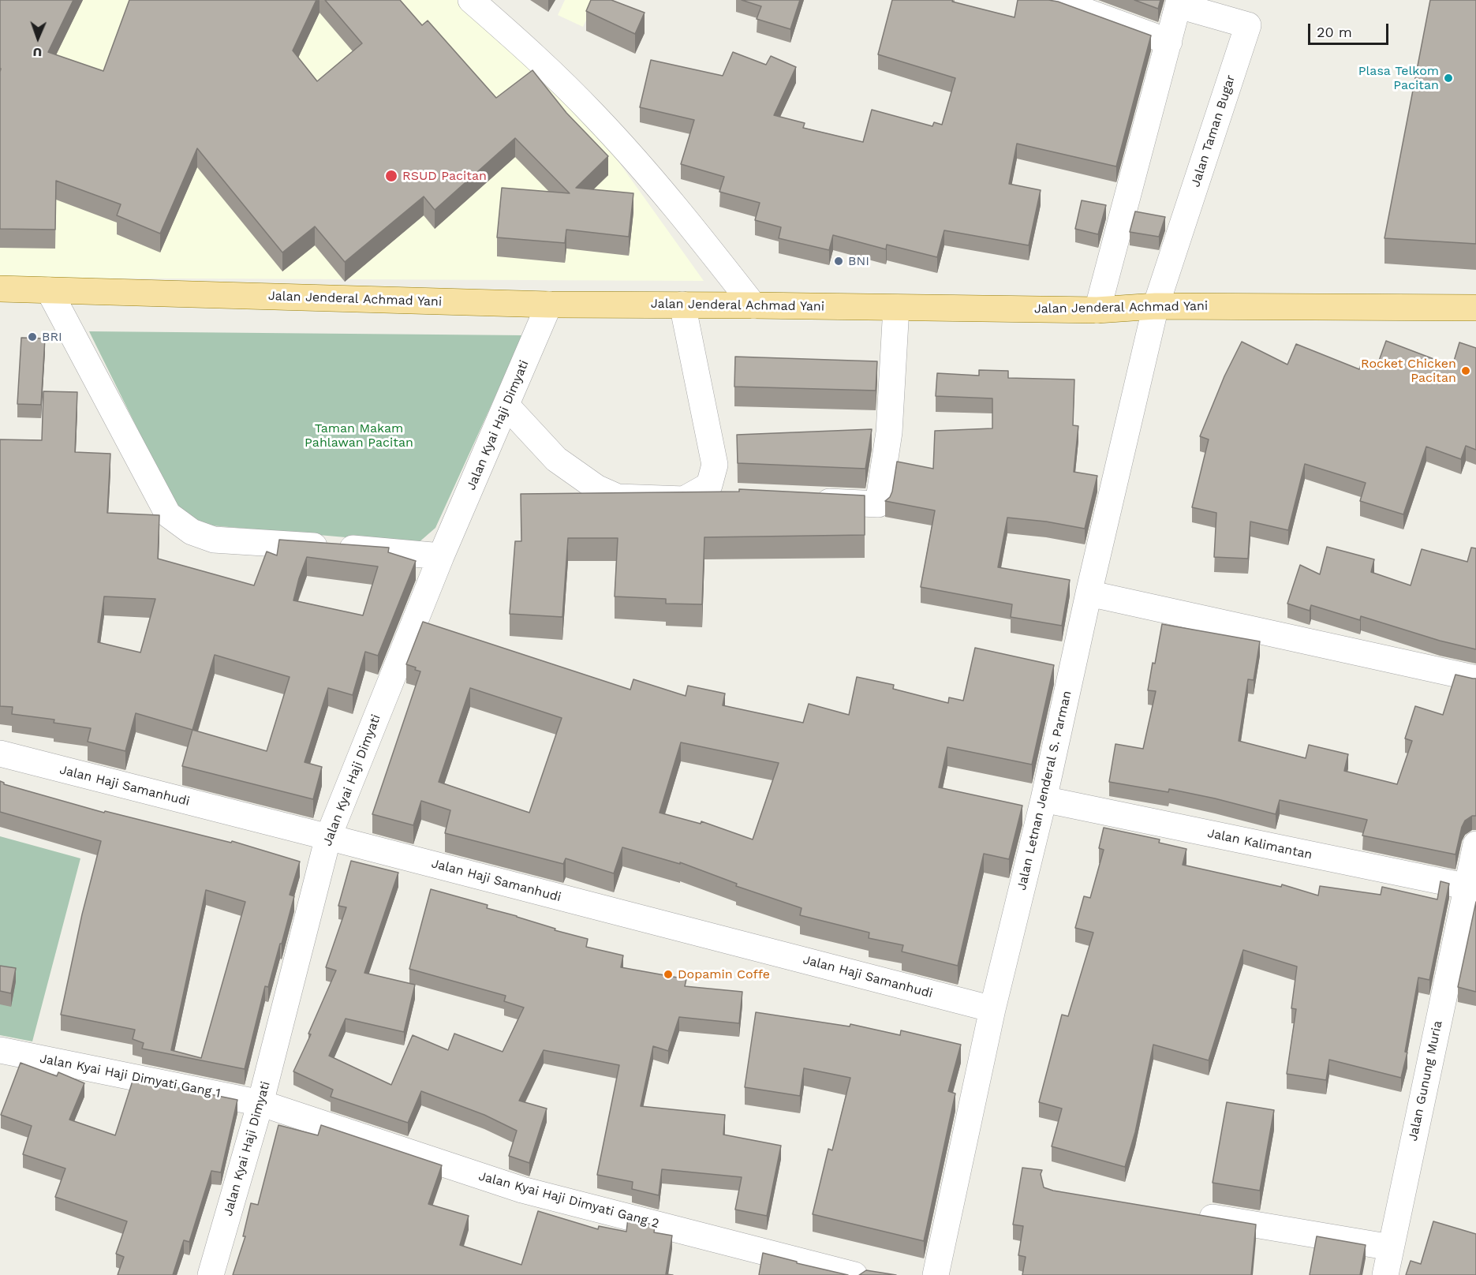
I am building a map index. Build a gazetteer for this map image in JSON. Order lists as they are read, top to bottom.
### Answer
{
  "streets": {
    "main road": ["Jalan Jenderal Achmad Yani"],
    "street": [
      "Jalan Taman Bugar",
      "Jalan Kyai Haji Dimyati",
      "Jalan Haji Samanhudi",
      "Jalan Letnan Jenderal S. Parman",
      "Jalan Kalimantan",
      "Jalan Kyai Haji Dimyati Gang 1",
      "Jalan Gunung Muria",
      "Jalan Kyai Haji Dimyati Gang 2"
    ]
  },
  "crossings": [
    ["Jalan Taman Bugar", "Jalan Jenderal Achmad Yani"],
    ["Jalan Taman Bugar", "Jalan Letnan Jenderal S. Parman"],
    ["Jalan Jenderal Achmad Yani", "Jalan Kyai Haji Dimyati"],
    ["Jalan Jenderal Achmad Yani", "Jalan Letnan Jenderal S. Parman"],
    ["Jalan Kyai Haji Dimyati", "Jalan Haji Samanhudi"],
    ["Jalan Kyai Haji Dimyati", "Jalan Kyai Haji Dimyati Gang 1"],
    ["Jalan Kyai Haji Dimyati", "Jalan Kyai Haji Dimyati Gang 2"],
    ["Jalan Haji Samanhudi", "Jalan Letnan Jenderal S. Parman"],
    ["Jalan Letnan Jenderal S. Parman", "Jalan Kalimantan"],
    ["Jalan Kalimantan", "Jalan Gunung Muria"],
    ["Jalan Kyai Haji Dimyati Gang 1", "Jalan Kyai Haji Dimyati Gang 2"]
  ],
  "parks": ["Taman Makam Pahlawan Pacitan"],
  "places": [
    "Plasa Telkom Pacitan",
    "RSUD Pacitan",
    "BNI",
    "BRI",
    "Rocket Chicken Pacitan",
    "Dopamin Coffe"
  ],
  "scale_bar": "20 m",
  "north": "bottom"
}
